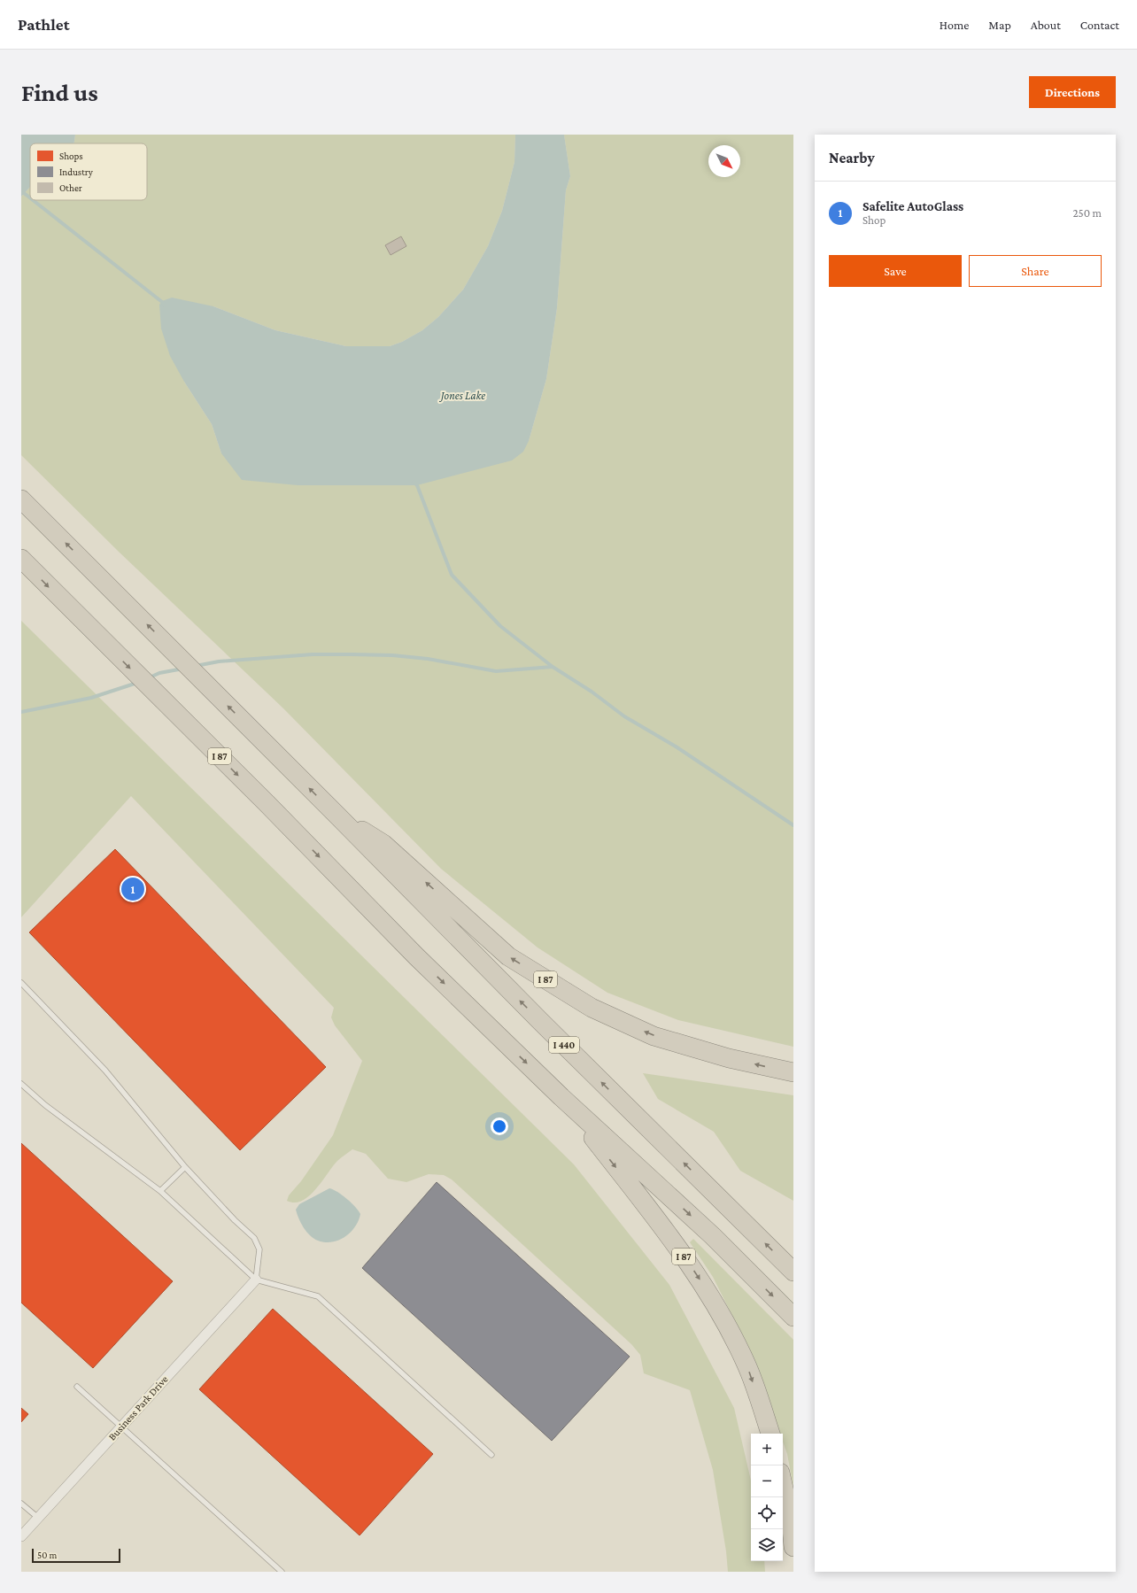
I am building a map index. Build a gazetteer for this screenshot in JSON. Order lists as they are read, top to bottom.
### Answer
{
  "streets": {
    "highway": ["I 87", "I 440"],
    "street": ["Business Park Drive"]
  },
  "crossings": [
    ["I 87", "I 440"]
  ],
  "water": ["Jones Lake"],
  "legend": ["Shops", "Industry", "Other"],
  "scale_bar": "50 m",
  "north": "bottom right",
  "page": {
    "header": "Pathlet",
    "nav": [
      "Home",
      "Map",
      "About",
      "Contact"
    ],
    "buttons": [
      "Directions",
      ["Save", "Share"]
    ],
    "title": "Find us",
    "heading": "Nearby",
    "list": [
      {
        "mark": "1",
        "name": "Safelite AutoGlass",
        "note": "Shop",
        "value": "250 m"
      }
    ],
    "pins": "1",
    "map_buttons": ["+", "−"],
    "scale": "50 m"
  }
}
